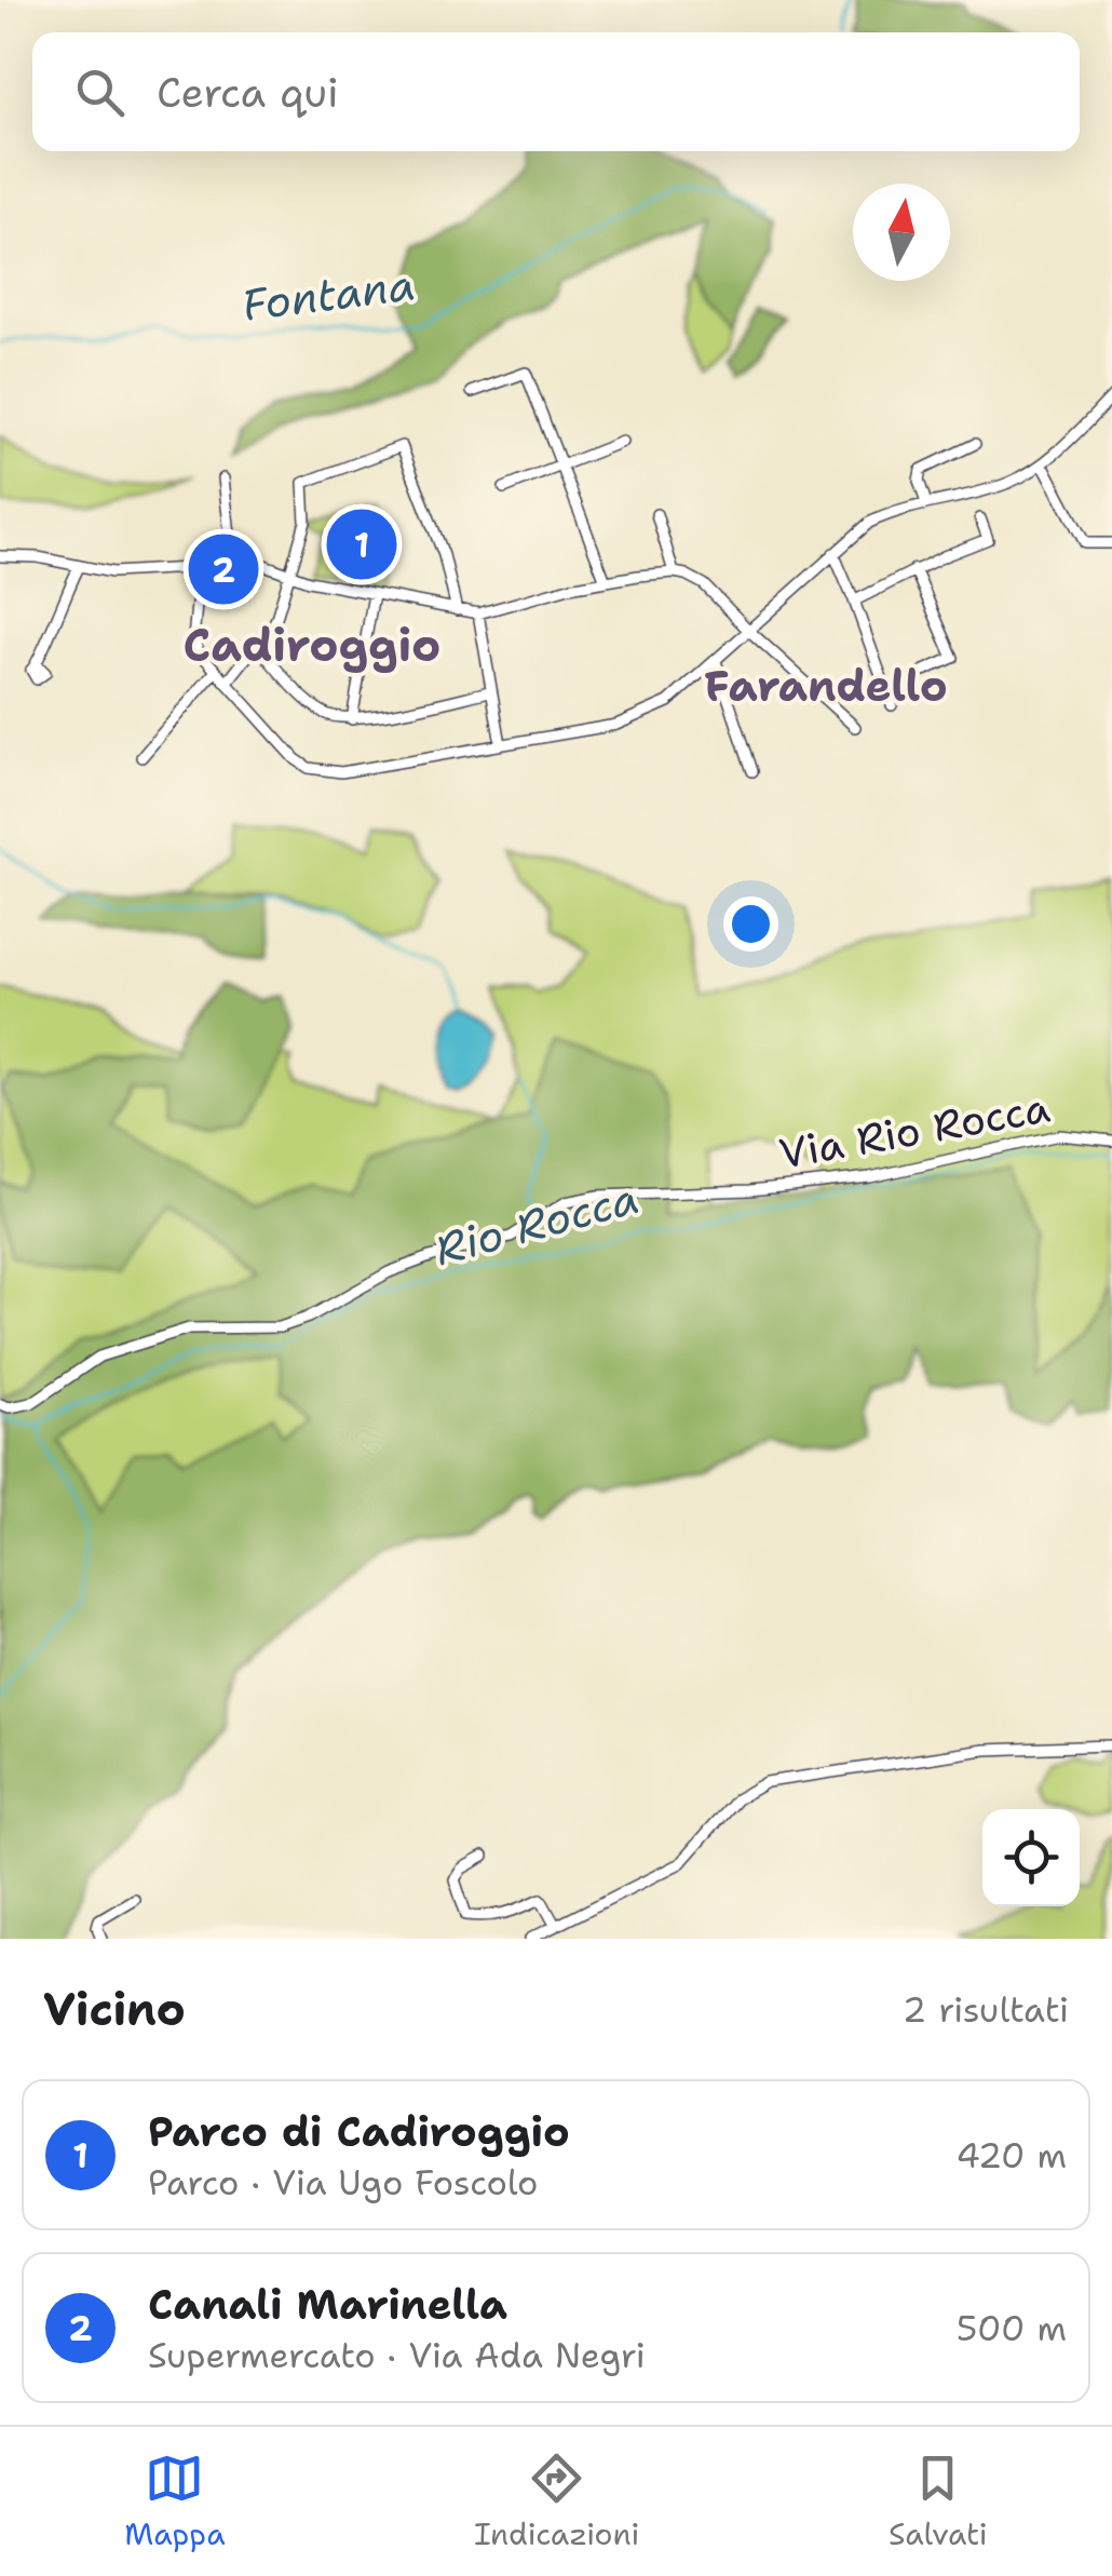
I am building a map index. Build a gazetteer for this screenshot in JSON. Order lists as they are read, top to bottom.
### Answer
{
  "streets": {
    "street": ["Via Rio Rocca"]
  },
  "districts": ["Cadiroggio", "Farandello"],
  "water": ["Fontana", "Rio Rocca"],
  "north": "top",
  "page": {
    "search": "Cerca qui",
    "pins": ["1", "2"],
    "heading": ["Vicino", "2 risultati"],
    "list": [
      {
        "mark": "1",
        "name": "Parco di Cadiroggio",
        "note": "Parco · Via Ugo Foscolo",
        "value": "420 m"
      },
      {
        "mark": "2",
        "name": "Canali Marinella",
        "note": "Supermercato · Via Ada Negri",
        "value": "500 m"
      }
    ],
    "nav": ["Mappa", "Indicazioni", "Salvati"]
  }
}
